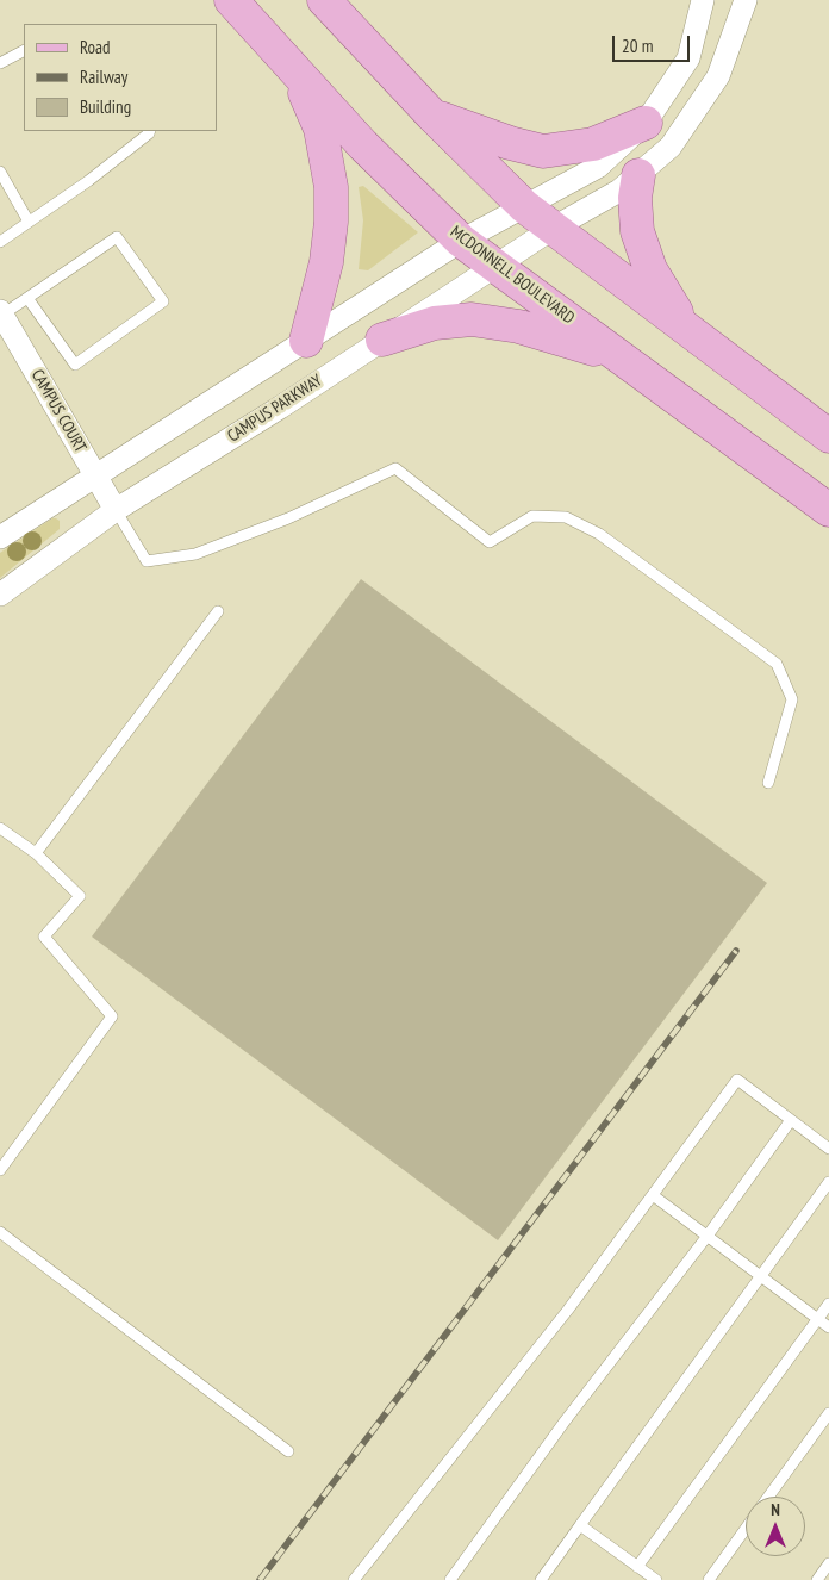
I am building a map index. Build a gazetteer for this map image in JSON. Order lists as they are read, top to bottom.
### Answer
{
  "streets": {
    "main road": ["MCDONNELL BOULEVARD"],
    "street": ["CAMPUS PARKWAY", "CAMPUS COURT"]
  },
  "crossings": [
    ["MCDONNELL BOULEVARD", "CAMPUS PARKWAY"],
    ["CAMPUS PARKWAY", "CAMPUS COURT"]
  ],
  "legend": ["Road", "Railway", "Building"],
  "scale_bar": "20 m",
  "north": "top"
}
